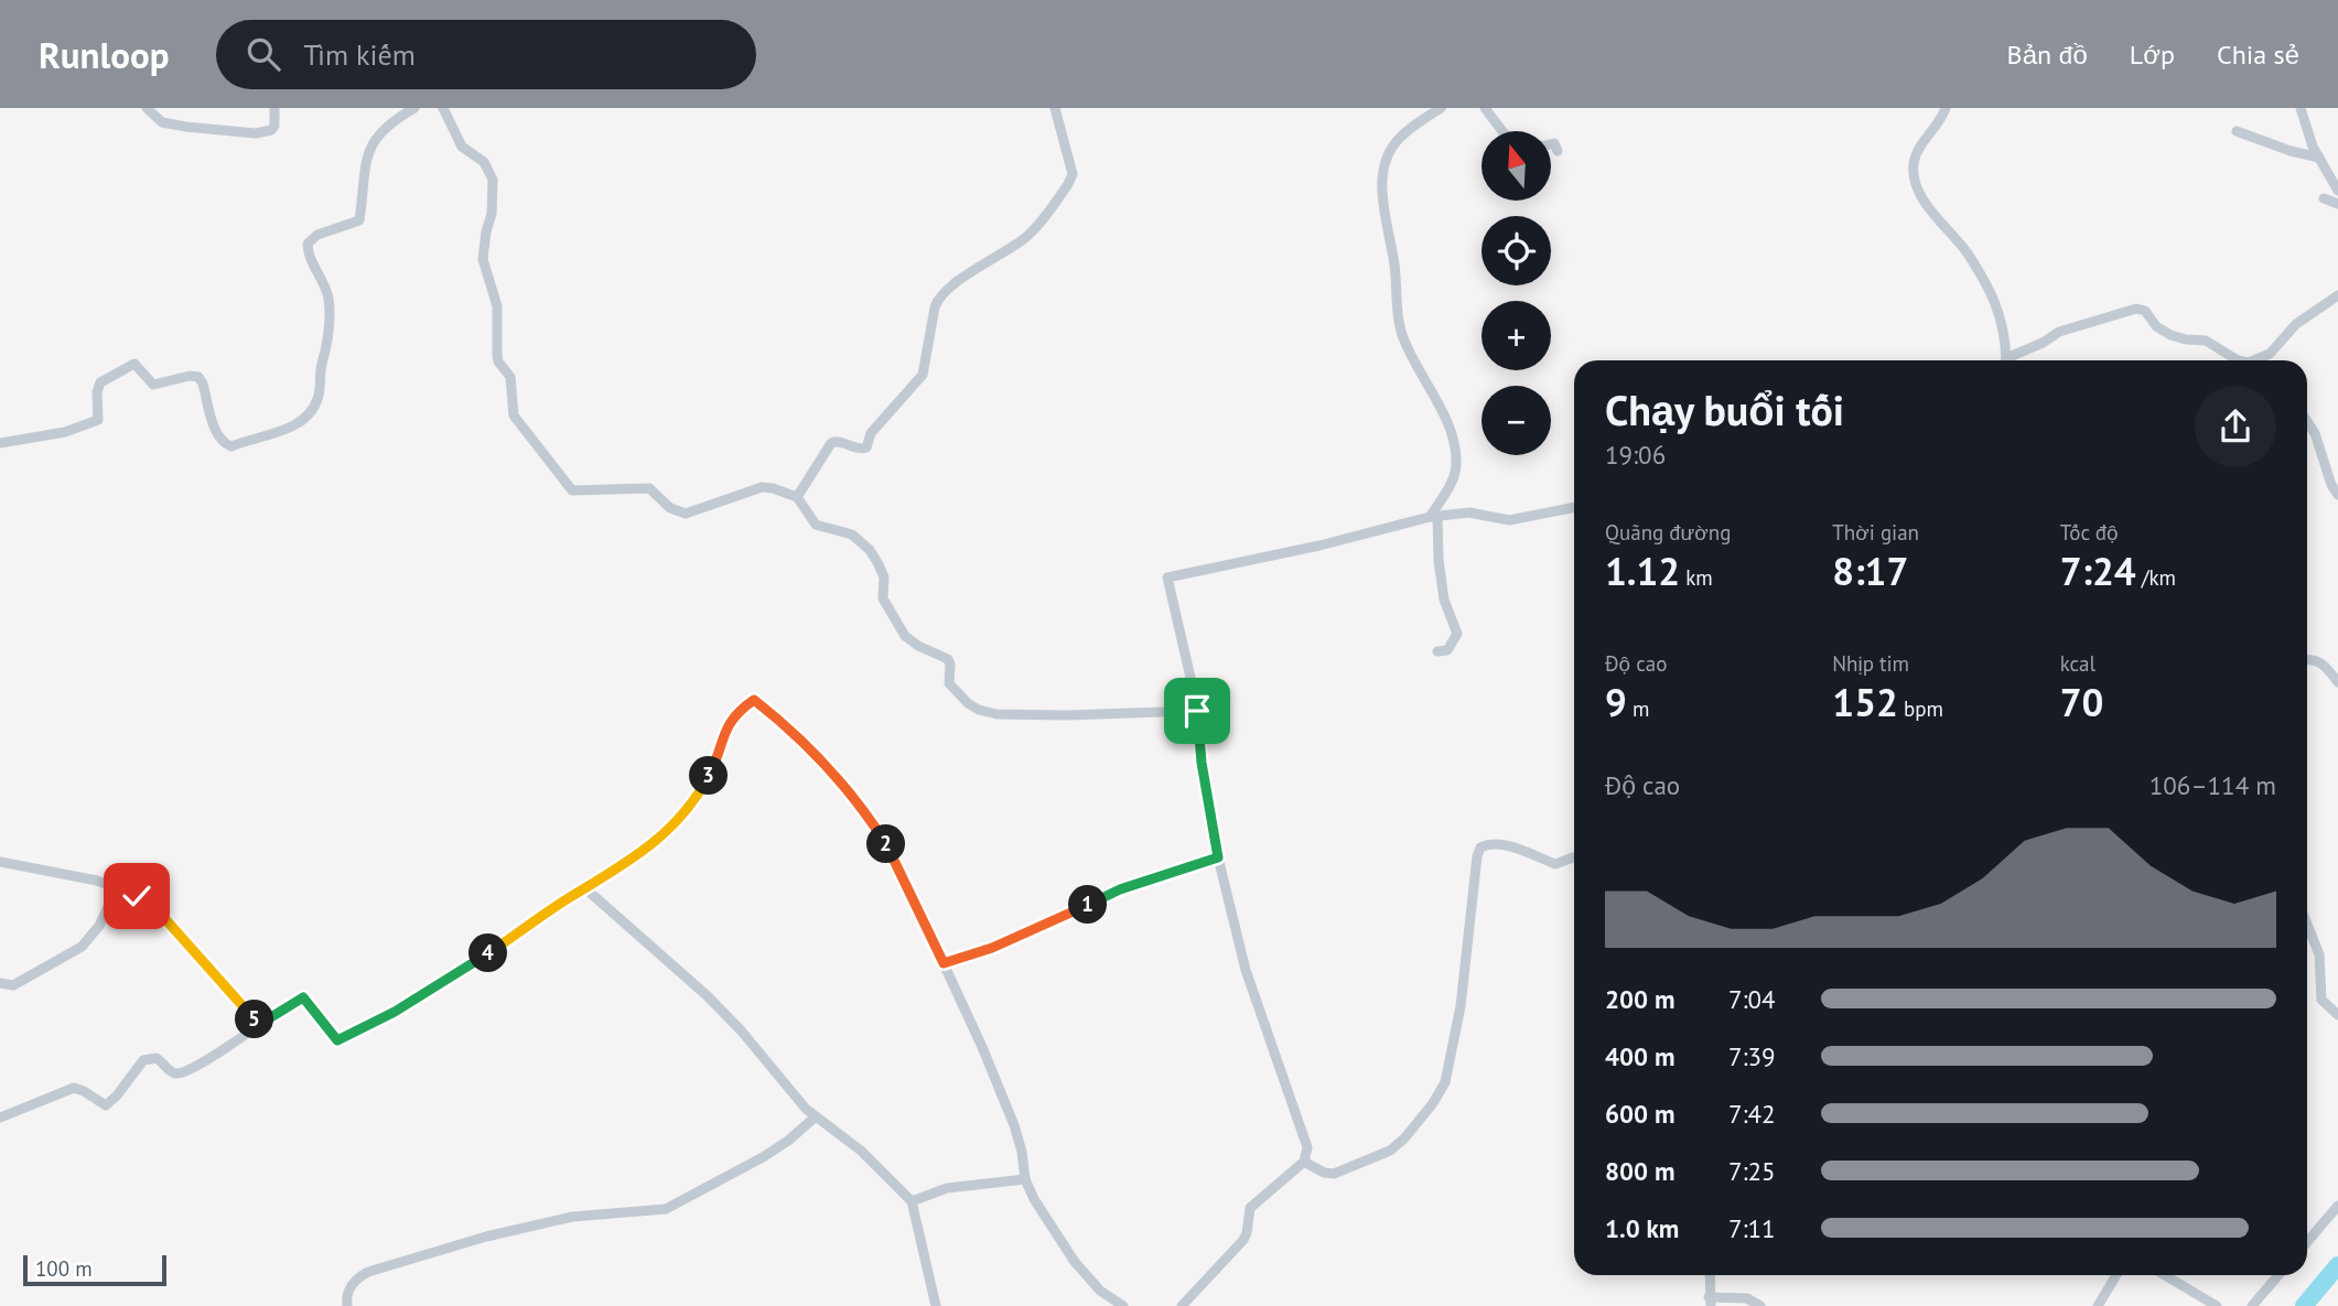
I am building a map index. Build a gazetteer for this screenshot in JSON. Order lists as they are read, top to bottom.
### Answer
{
  "scale_bar": "100 m",
  "north": "top",
  "page": {
    "header": "Runloop",
    "search": "Tìm kiếm",
    "nav": ["Bản đồ", "Lớp", "Chia sẻ"],
    "map_buttons": ["+", "−"],
    "heading": ["Chạy buổi tối", "19:06"],
    "stats": [
      ["Quãng đường", "1.12 km"],
      ["Thời gian", "8:17"],
      ["Tốc độ", "7:24 /km"],
      ["Độ cao", "9 m"],
      ["Nhịp tim", "152 bpm"],
      ["kcal", "70"]
    ],
    "chart": ["Độ cao", "106–114 m"],
    "pins": [
      "3",
      "2",
      "1",
      "4",
      "5"
    ],
    "list": [
      {
        "name": "200 m",
        "note": "7:04"
      },
      {
        "name": "400 m",
        "note": "7:39"
      },
      {
        "name": "600 m",
        "note": "7:42"
      },
      {
        "name": "800 m",
        "note": "7:25"
      },
      {
        "name": "1.0 km",
        "note": "7:11"
      }
    ],
    "scale": "100 m"
  }
}
